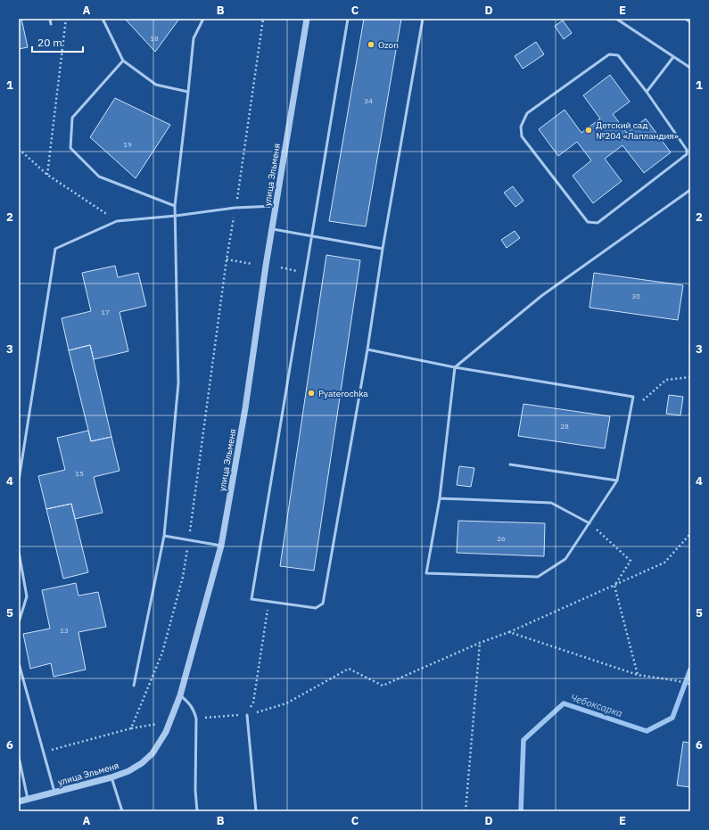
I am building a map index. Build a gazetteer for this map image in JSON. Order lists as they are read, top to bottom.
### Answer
{
  "streets": {
    "street": ["улица Эльменя"]
  },
  "water": ["Чебоксарка"],
  "places": ["Ozon", "Детский сад №204 «Лапландия»", "Pyaterochka"],
  "house_numbers": [
    "18",
    "34",
    "19",
    "30",
    "17",
    "28",
    "15",
    "26",
    "13"
  ],
  "scale_bar": "20 m",
  "grid": {
    "columns": [
      "A",
      "B",
      "C",
      "D",
      "E"
    ],
    "rows": [
      "1",
      "2",
      "3",
      "4",
      "5",
      "6"
    ]
  }
}
